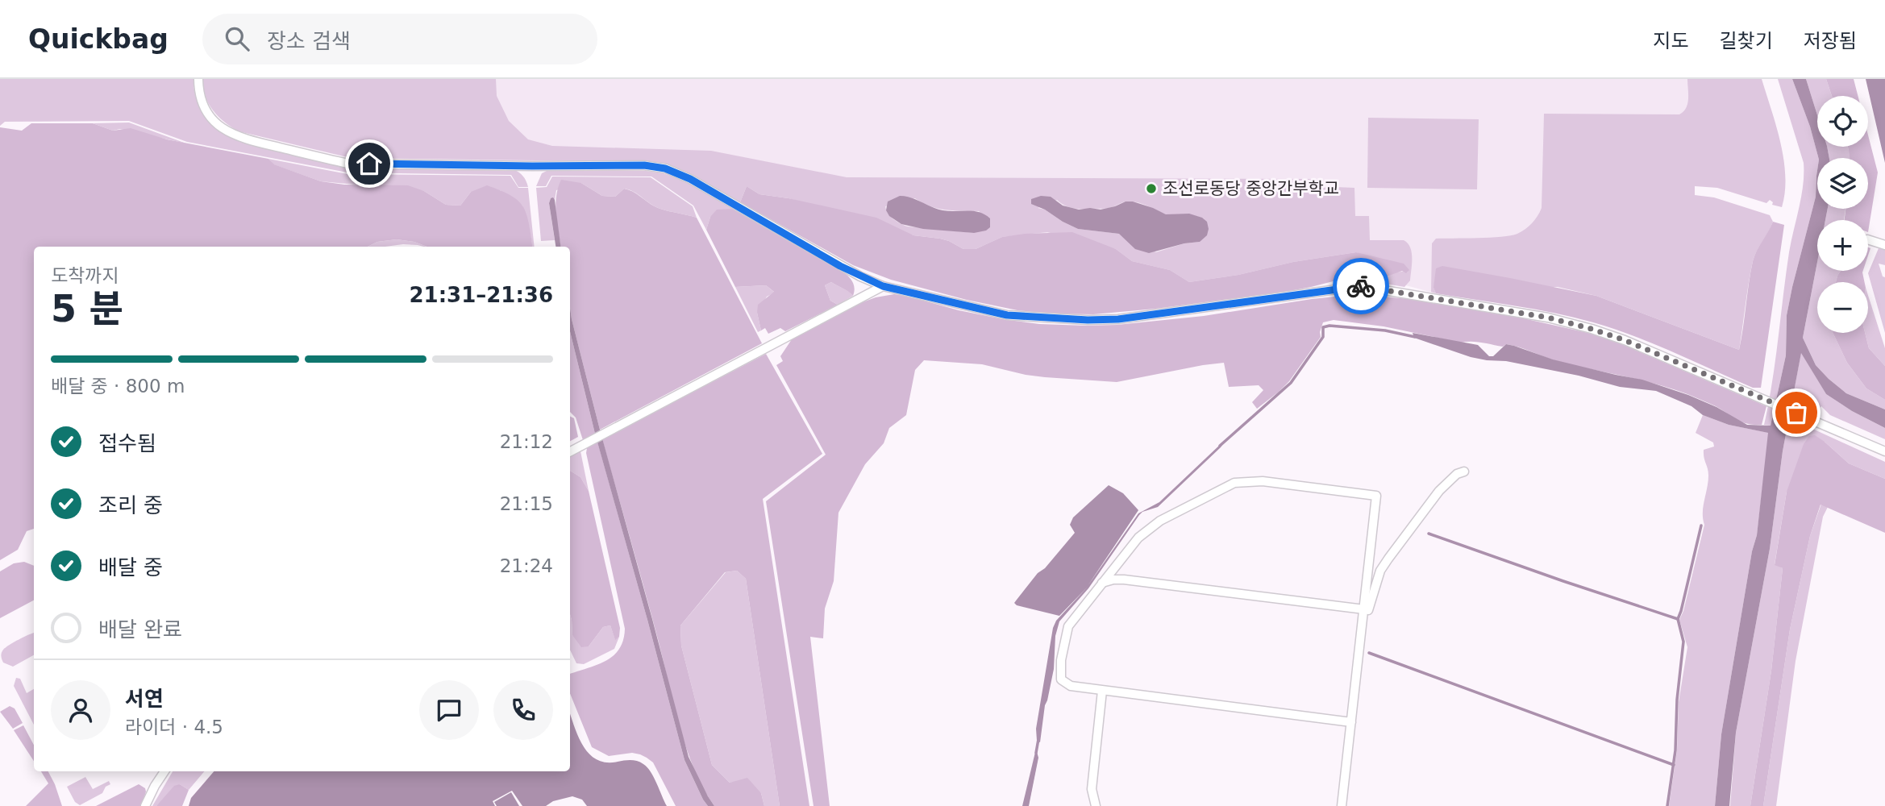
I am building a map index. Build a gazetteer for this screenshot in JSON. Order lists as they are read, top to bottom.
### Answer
{
  "places": ["조선로동당 중앙간부학교"],
  "page": {
    "header": "Quickbag",
    "search": "장소 검색",
    "nav": ["지도", "길찾기", "저장됨"],
    "map_buttons": ["+", "−"],
    "heading": ["5 분", "도착까지", "21:31–21:36"],
    "panel": ["서연", "라이더 · 4.5"],
    "bar": "배달 중 · 800 m",
    "list": [
      ["접수됨", "21:12"],
      ["조리 중", "21:15"],
      ["배달 중", "21:24"],
      "배달 완료"
    ]
  }
}
